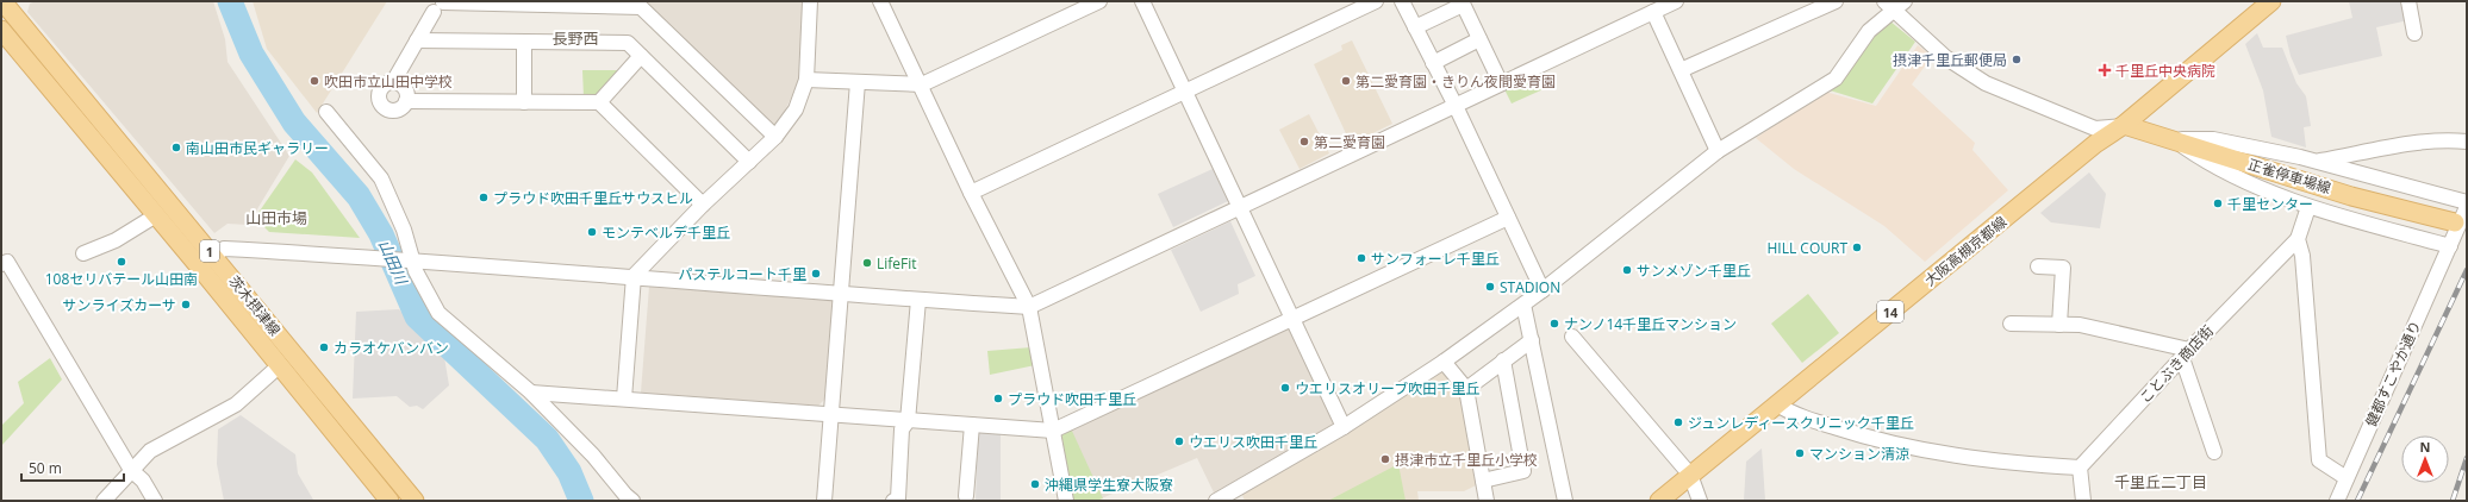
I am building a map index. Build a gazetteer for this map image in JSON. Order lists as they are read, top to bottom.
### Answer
{
  "streets": {
    "main road": [
      "正雀停車場線",
      "1",
      "大阪高槻京都線",
      "茨木摂津線",
      "14"
    ],
    "street": ["ことぶき商店街", "健都すこやか通り"]
  },
  "crossings": [
    ["正雀停車場線", "大阪高槻京都線"]
  ],
  "districts": ["長野西", "山田市場", "千里丘二丁目"],
  "water": ["山田川"],
  "places": {
    "other": [
      "摂津千里丘郵便局",
      "吹田市立山田中学校",
      "第二愛育園・きりん夜間愛育園",
      "第二愛育園",
      "南山田市民ギャラリー",
      "プラウド吹田千里丘サウスヒル",
      "千里センター",
      "モンテベルデ千里丘",
      "HILL COURT",
      "サンフォーレ千里丘",
      "108セリバテール山田南",
      "LifeFit",
      "サンメゾン千里丘",
      "パステルコート千里",
      "STADION",
      "サンライズカーサ",
      "ナンノ14千里丘マンション",
      "カラオケバンバン",
      "ウエリスオリーブ吹田千里丘",
      "プラウド吹田千里丘",
      "ジュンレディースクリニック千里丘",
      "ウエリス吹田千里丘",
      "マンション清涼",
      "摂津市立千里丘小学校",
      "沖縄県学生寮大阪寮"
    ],
    "health": ["千里丘中央病院"]
  },
  "scale_bar": "50 m",
  "north": "top"
}
